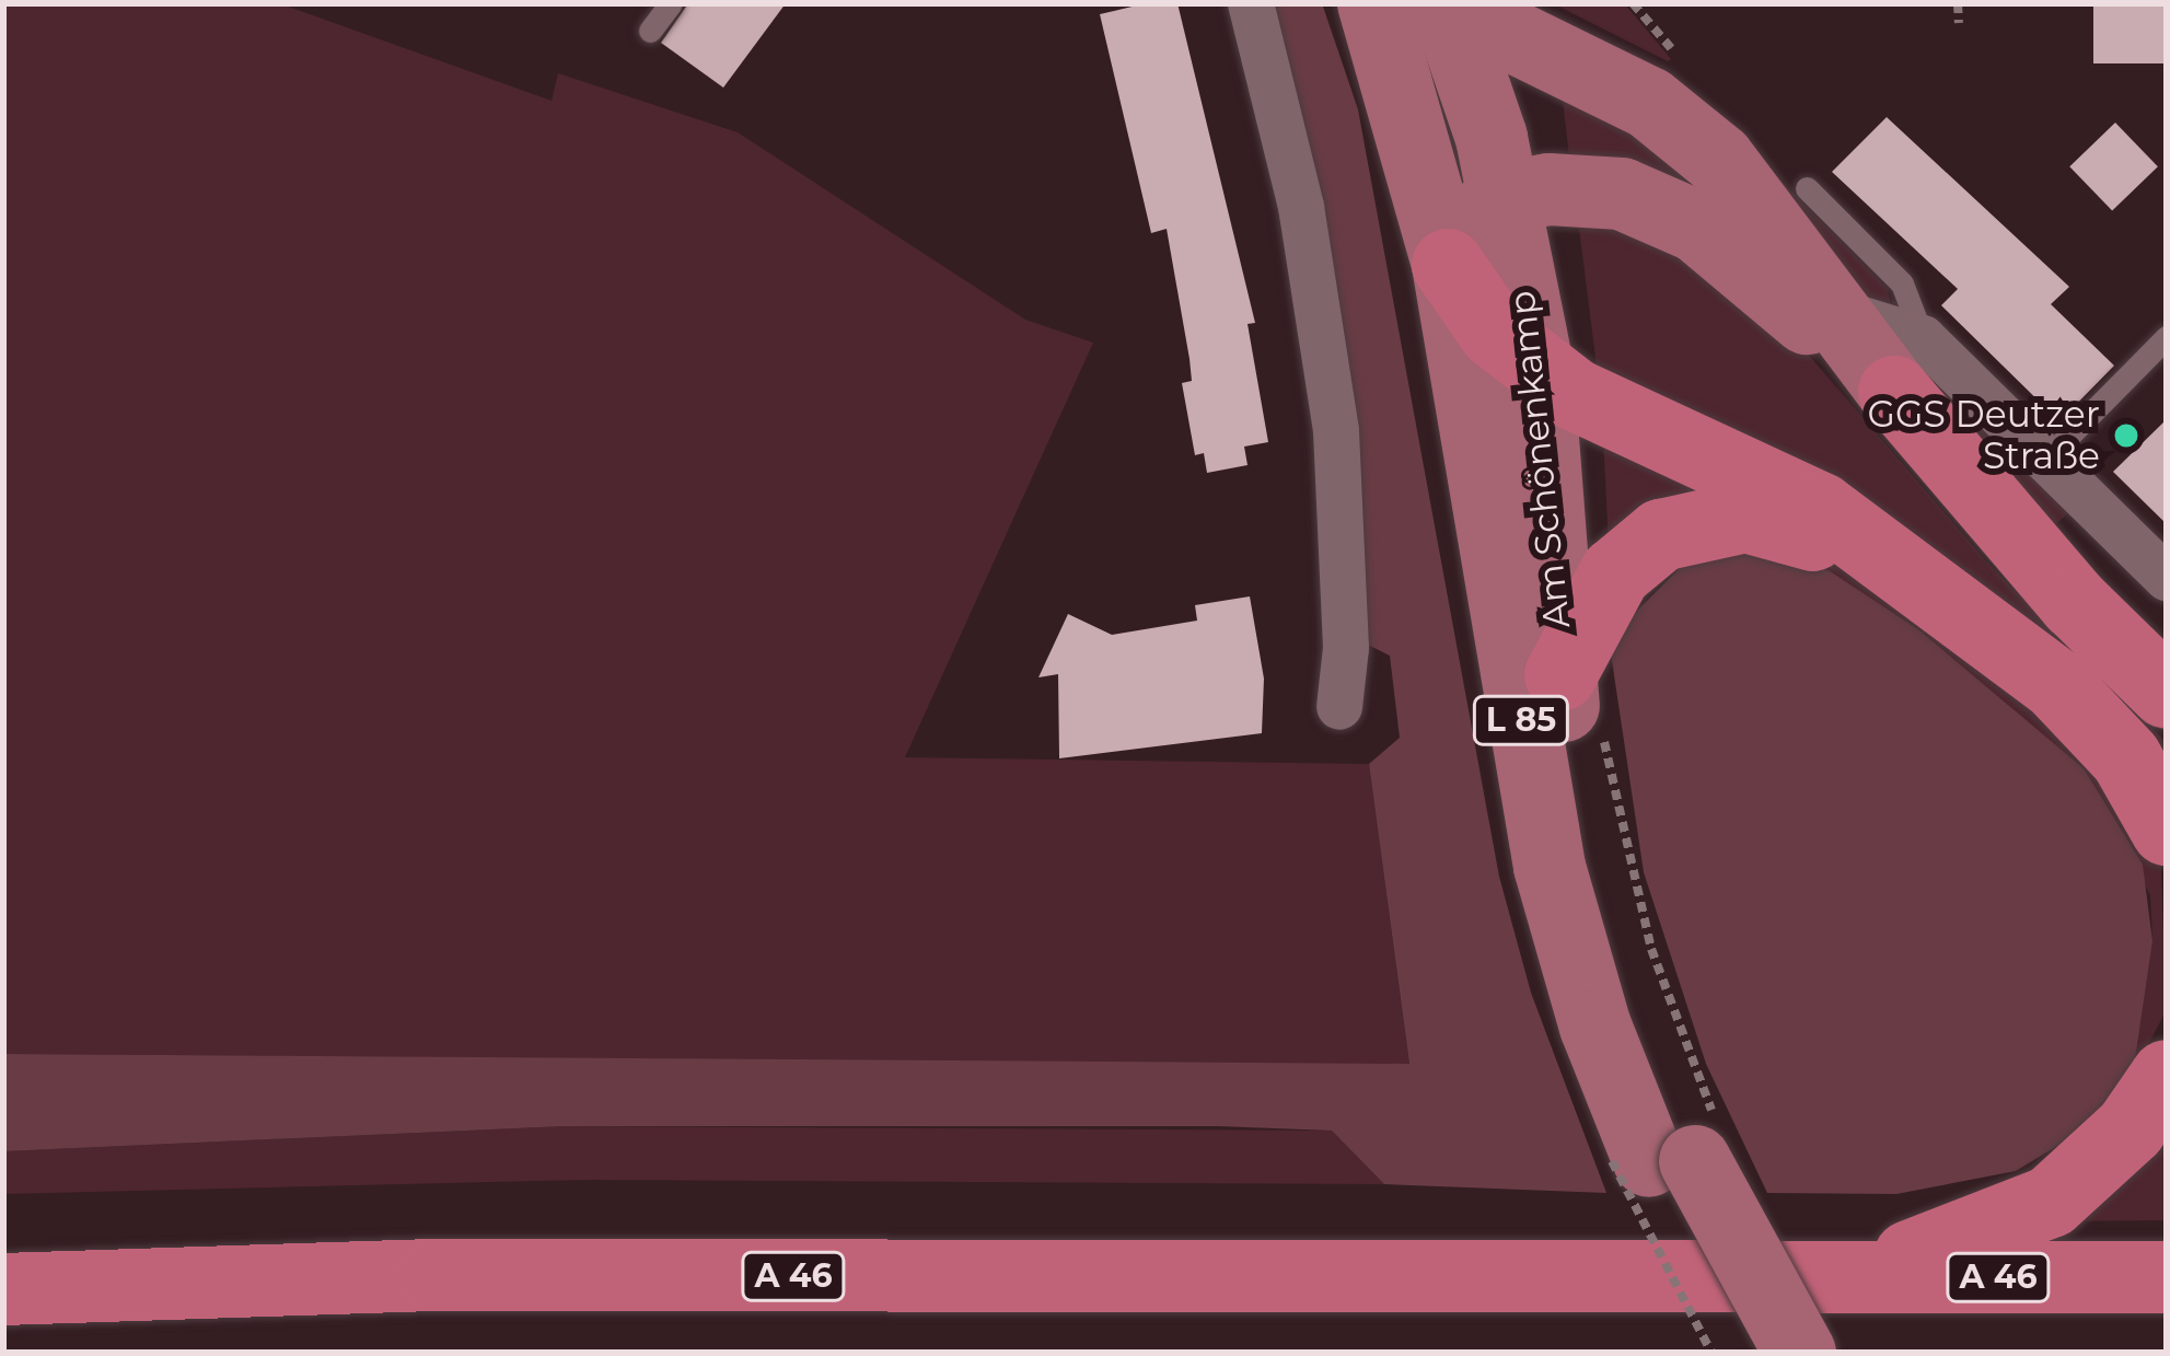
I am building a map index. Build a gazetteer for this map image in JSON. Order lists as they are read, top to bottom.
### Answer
{
  "streets": {
    "highway": ["A 46"],
    "main road": ["Am Schönenkamp", "L 85"]
  },
  "places": ["GGS Deutzer Straße"]
}
